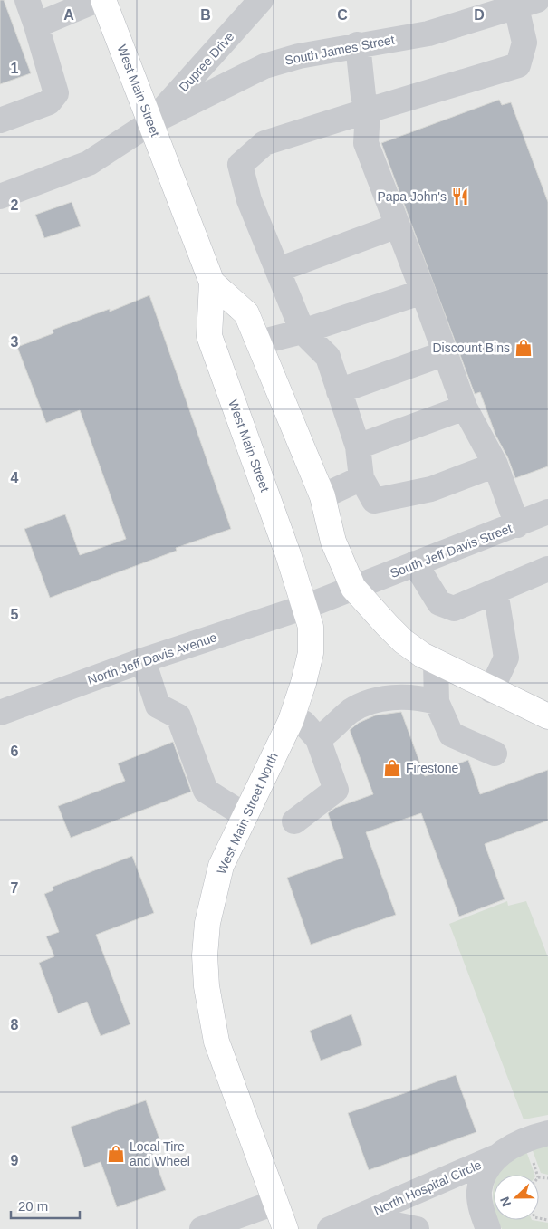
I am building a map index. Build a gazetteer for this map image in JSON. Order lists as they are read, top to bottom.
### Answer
{
  "streets": {
    "main road": ["West Main Street", "West Main Street North"],
    "street": [
      "South James Street",
      "Dupree Drive",
      "South Jeff Davis Street",
      "North Jeff Davis Avenue",
      "North Hospital Circle"
    ]
  },
  "crossings": [
    ["South James Street", "Dupree Drive"],
    ["South James Street", "West Main Street"],
    ["Dupree Drive", "West Main Street"],
    ["West Main Street", "South Jeff Davis Street"],
    ["West Main Street", "North Jeff Davis Avenue"],
    ["West Main Street", "West Main Street North"],
    ["South Jeff Davis Street", "North Jeff Davis Avenue"],
    ["South Jeff Davis Street", "West Main Street North"],
    ["North Jeff Davis Avenue", "West Main Street North"]
  ],
  "places": {
    "restaurant": ["Papa John's"],
    "shop": ["Discount Bins", "Firestone", "Local Tire and Wheel"]
  },
  "scale_bar": "20 m",
  "north": "left",
  "grid": {
    "columns": [
      "A",
      "B",
      "C",
      "D"
    ],
    "rows": [
      "1",
      "2",
      "3",
      "4",
      "5",
      "6",
      "7",
      "8",
      "9"
    ]
  }
}
